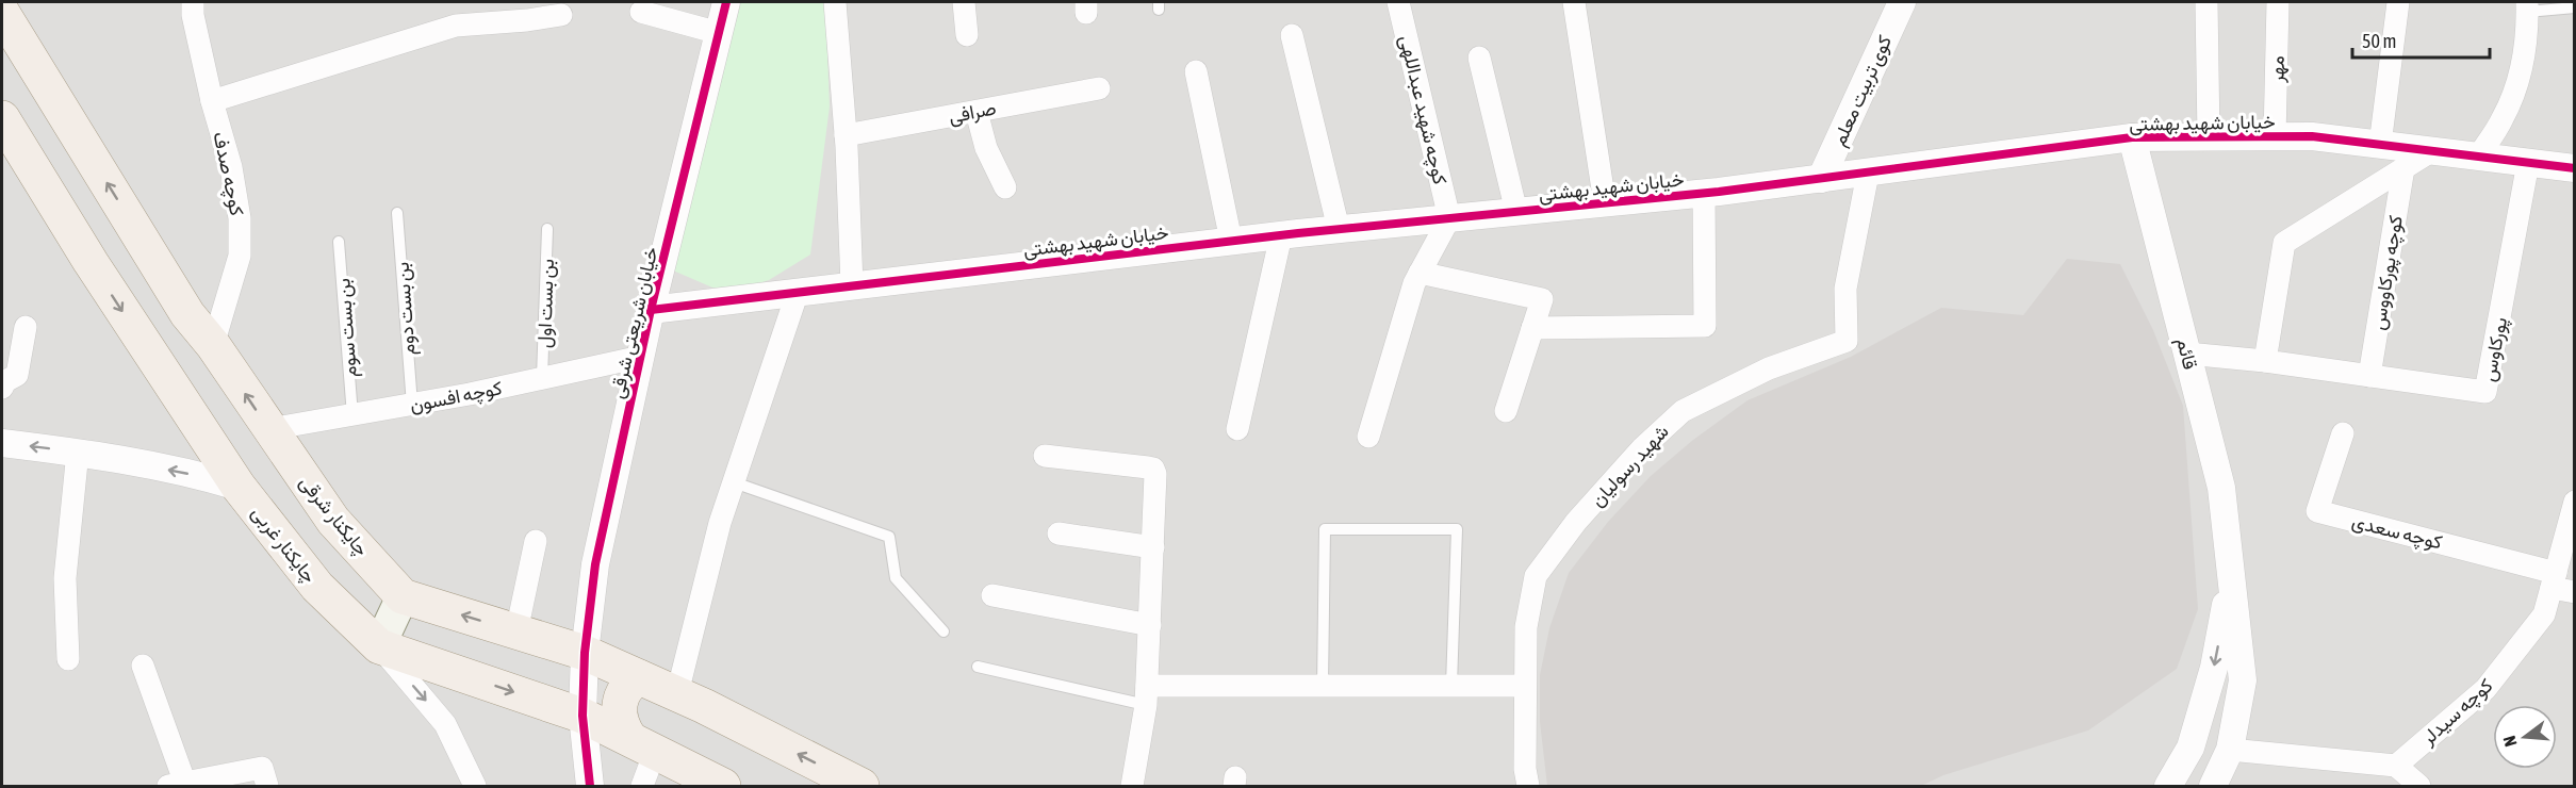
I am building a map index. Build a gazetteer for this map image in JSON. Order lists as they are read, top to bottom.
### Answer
{
  "streets": {
    "main road": ["چایکنار شرقی", "چایکنار غربی"],
    "street": [
      "مهر",
      "کوی تربیت معلم",
      "کوچه شهید عبداللهی",
      "صرافی",
      "خیابان شهید بهشتی",
      "کوچه صدف",
      "کوچه پورکاووس",
      "خیابان شریعتی شرقی",
      "پورکاوس",
      "قائم",
      "كوچه افسون",
      "شهید رسولیان",
      "کوچه سعدی",
      "کوچه سیدلر"
    ],
    "lane": ["بن بست اول", "بن بست دوم", "بن بست سوم"]
  },
  "crossings": [
    ["مهر", "خیابان شهید بهشتی"],
    ["کوی تربیت معلم", "خیابان شهید بهشتی"],
    ["کوچه شهید عبداللهی", "خیابان شهید بهشتی"],
    ["خیابان شهید بهشتی", "خیابان شریعتی شرقی"],
    ["خیابان شهید بهشتی", "پورکاوس"],
    ["خیابان شهید بهشتی", "قائم"],
    ["خیابان شهید بهشتی", "شهید رسولیان"],
    ["کوچه صدف", "چایکنار شرقی"],
    ["کوچه پورکاووس", "پورکاوس"],
    ["بن بست اول", "كوچه افسون"],
    ["بن بست دوم", "كوچه افسون"],
    ["خیابان شریعتی شرقی", "كوچه افسون"],
    ["خیابان شریعتی شرقی", "چایکنار غربی"],
    ["بن بست سوم", "كوچه افسون"],
    ["پورکاوس", "قائم"],
    ["كوچه افسون", "چایکنار شرقی"],
    ["کوچه سعدی", "کوچه سیدلر"]
  ],
  "one_way": ["چایکنار شرقی"],
  "scale_bar": "50 m",
  "north": "left"
}
